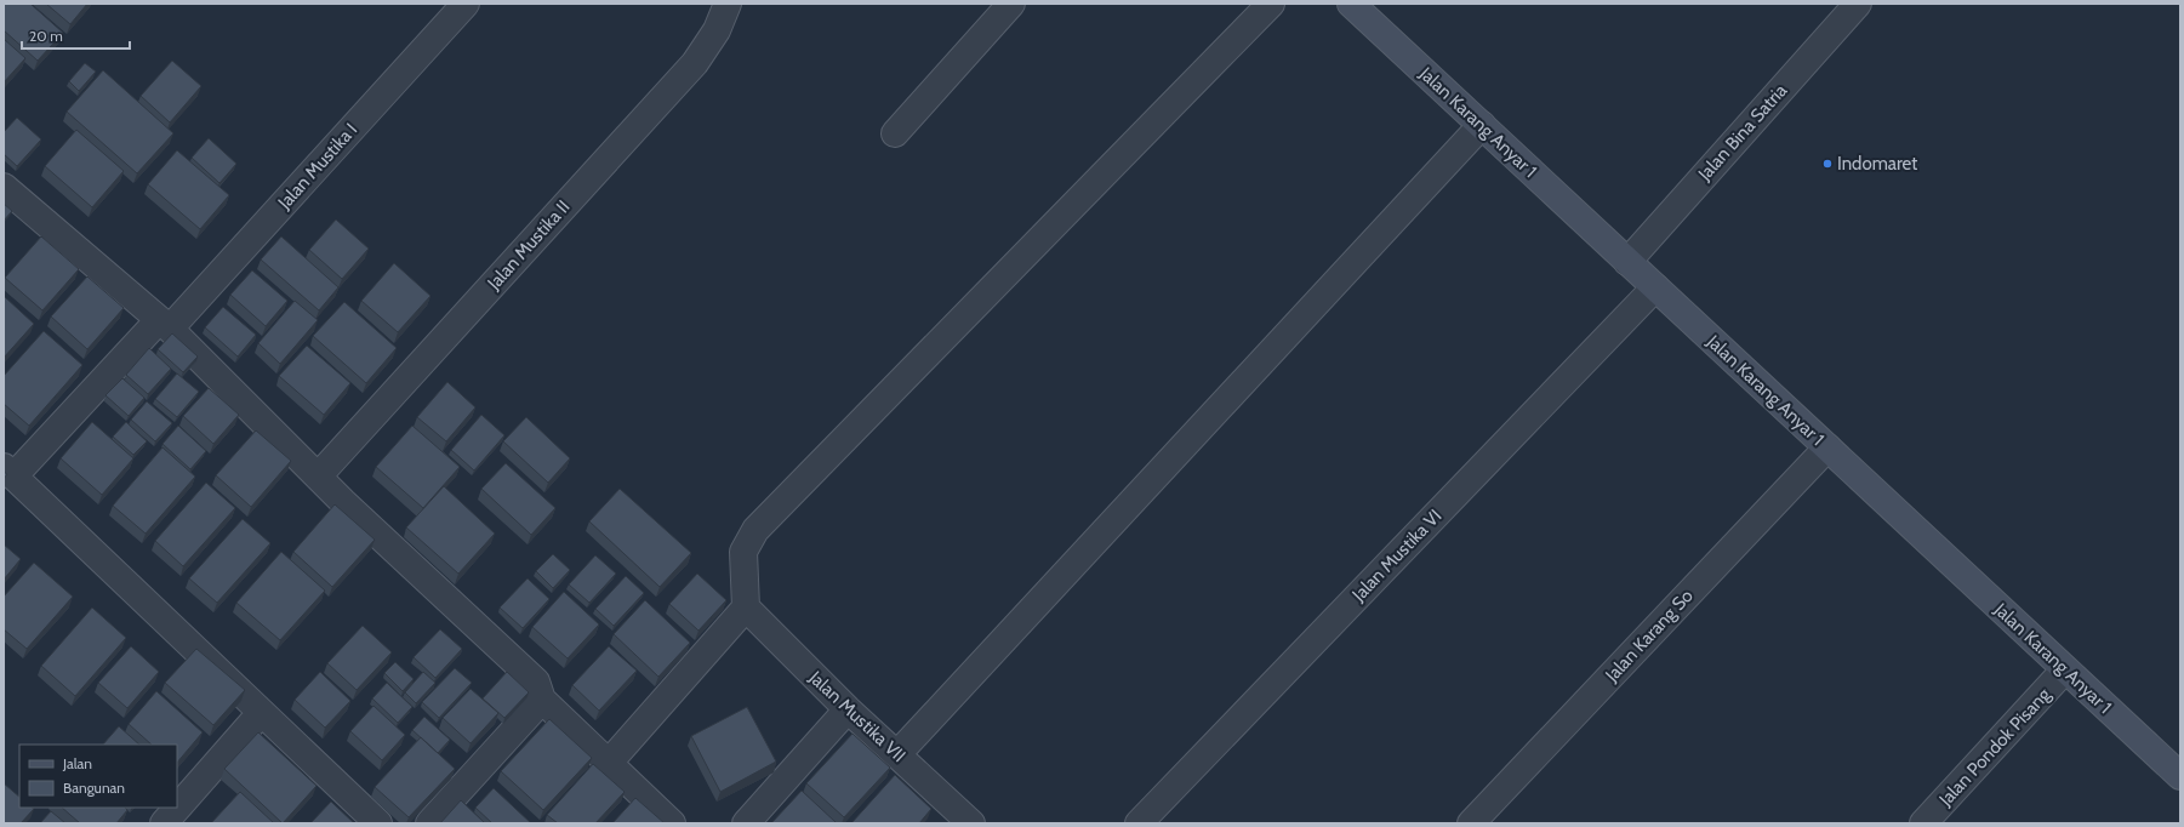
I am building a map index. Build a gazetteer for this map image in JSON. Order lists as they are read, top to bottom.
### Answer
{
  "streets": {
    "main road": ["Jalan Karang Anyar 1"],
    "street": [
      "Jalan Bina Satria",
      "Jalan Mustika I",
      "Jalan Mustika II",
      "Jalan Mustika VI",
      "Jalan Karang So",
      "Jalan Mustika VII",
      "Jalan Pondok Pisang"
    ]
  },
  "crossings": [
    ["Jalan Karang Anyar 1", "Jalan Bina Satria"],
    ["Jalan Karang Anyar 1", "Jalan Mustika VI"],
    ["Jalan Karang Anyar 1", "Jalan Karang So"],
    ["Jalan Karang Anyar 1", "Jalan Pondok Pisang"]
  ],
  "places": ["Indomaret"],
  "legend": ["Jalan", "Bangunan"],
  "scale_bar": "20 m"
}
